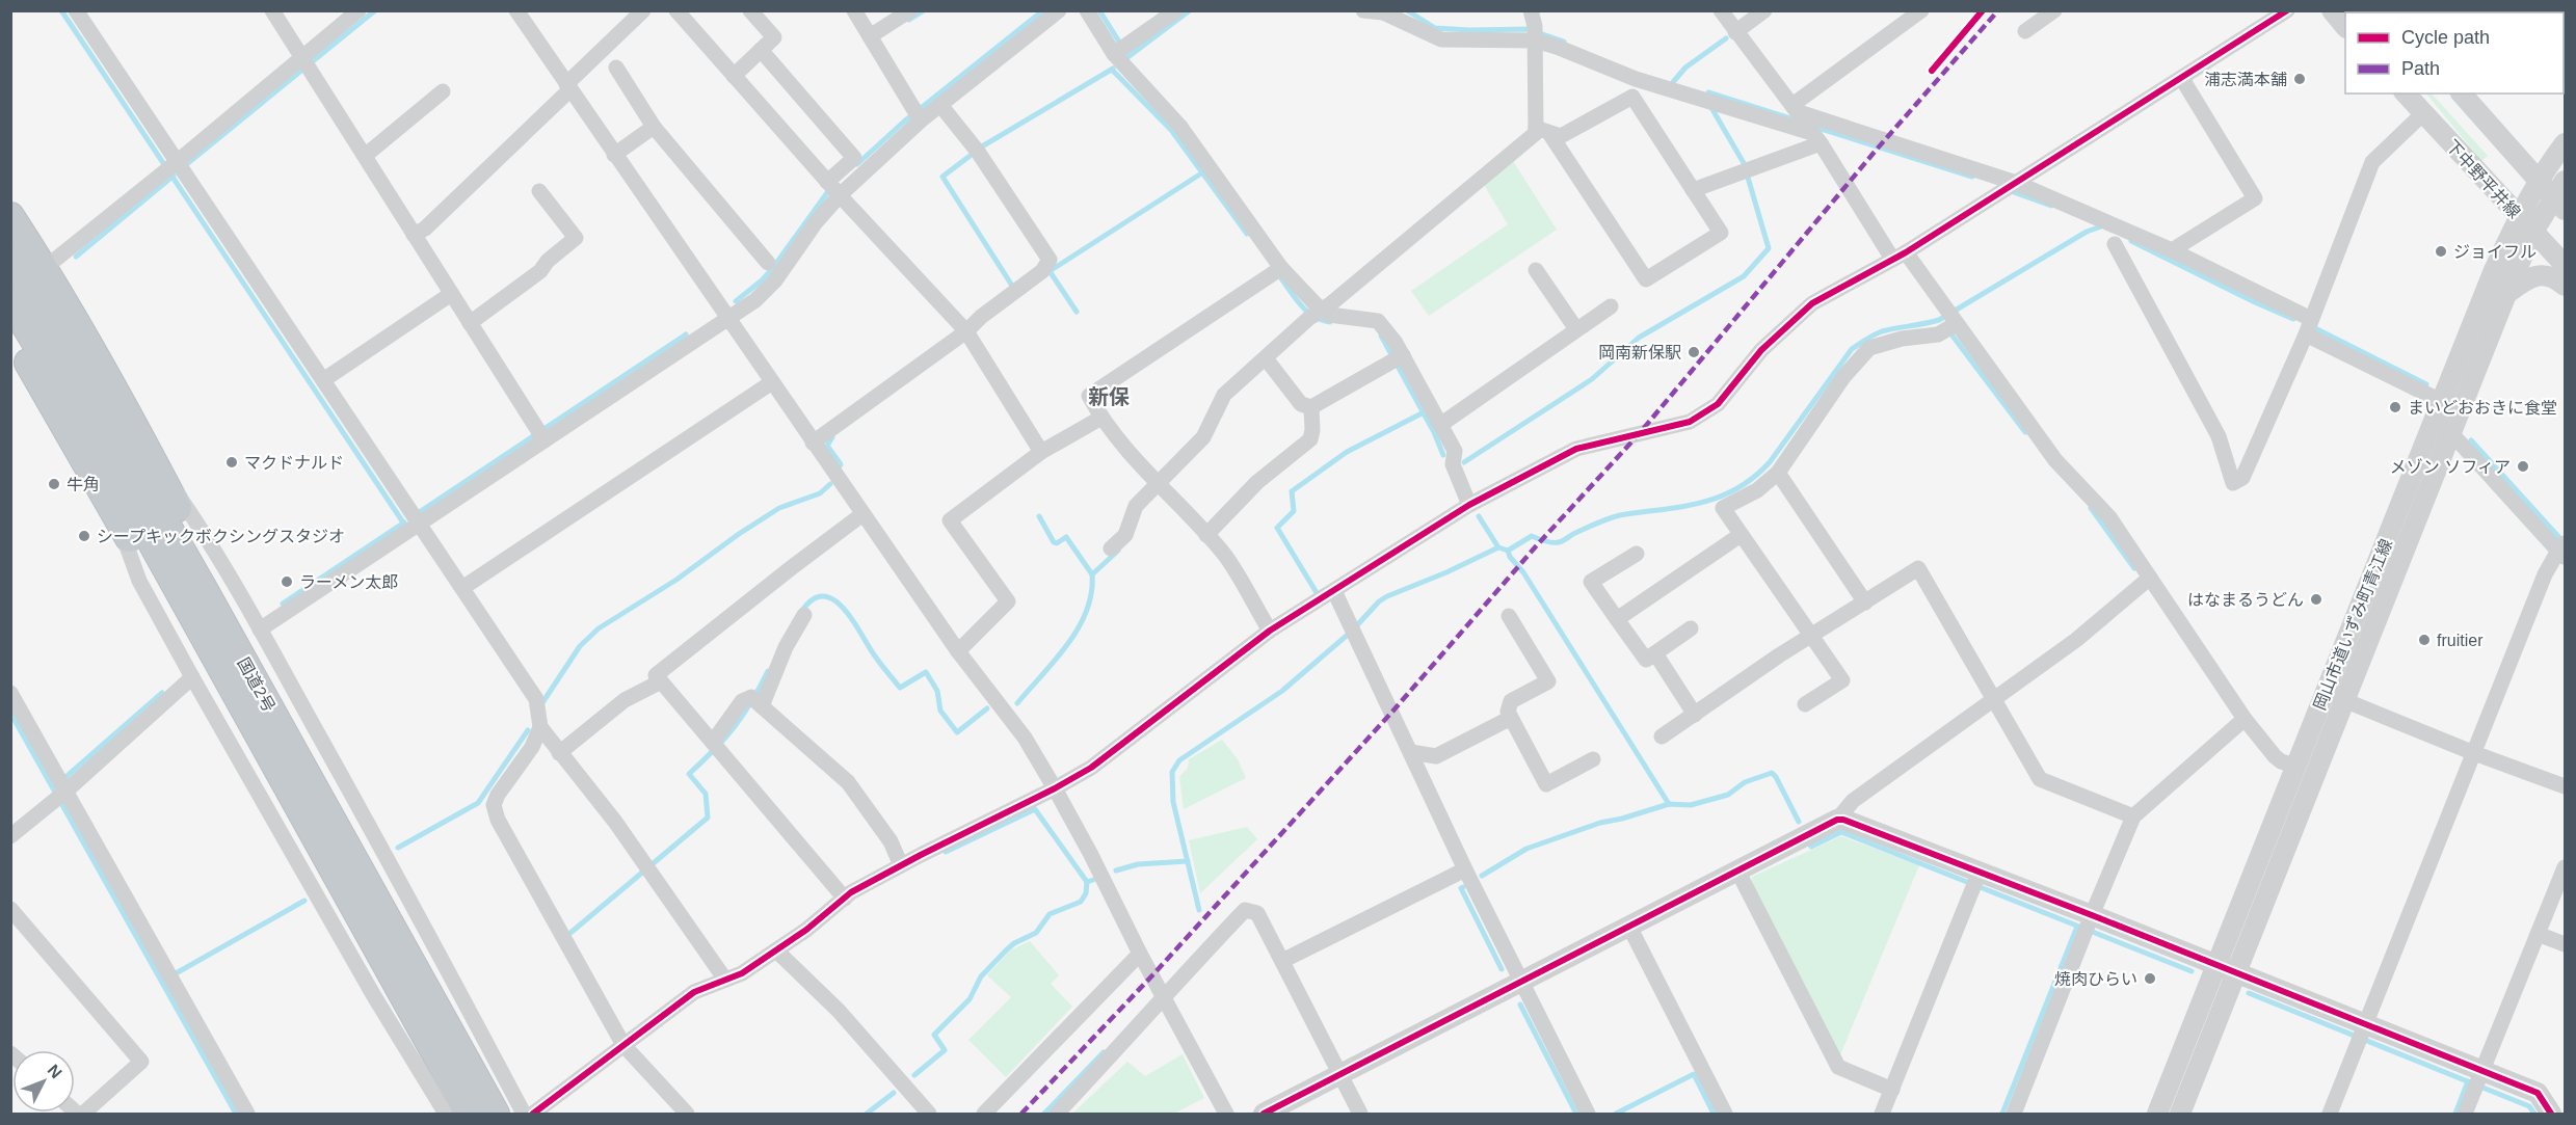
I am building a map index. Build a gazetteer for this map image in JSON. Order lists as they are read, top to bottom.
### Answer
{
  "streets": {
    "highway": ["国道2号"],
    "street": ["下中野平井線", "岡山市道いずみ町青江線"]
  },
  "crossings": [
    ["下中野平井線", "岡山市道いずみ町青江線"]
  ],
  "districts": ["新保"],
  "places": [
    "浦志満本舗",
    "ジョイフル",
    "岡南新保駅",
    "まいどおおきに食堂",
    "マクドナルド",
    "メゾン ソフィア",
    "牛角",
    "シープキックボクシングスタジオ",
    "ラーメン太郎",
    "はなまるうどん",
    "fruitier",
    "焼肉ひらい"
  ],
  "legend": ["Cycle path", "Path"],
  "north": "top right"
}
